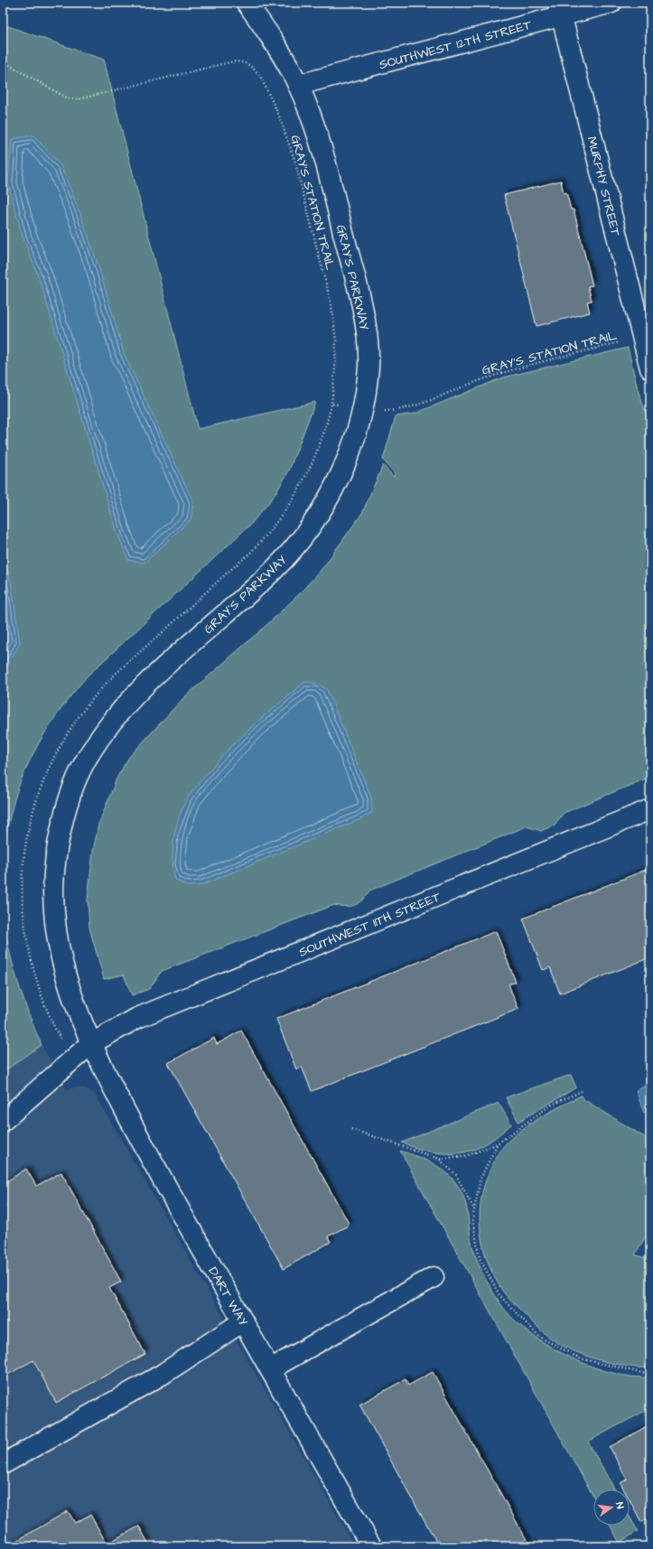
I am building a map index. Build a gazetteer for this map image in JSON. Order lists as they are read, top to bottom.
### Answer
{
  "streets": {
    "street": [
      "SOUTHWEST 12TH STREET",
      "MURPHY STREET",
      "GRAY'S PARKWAY",
      "SOUTHWEST 11TH STREET",
      "DART WAY"
    ],
    "path": ["GRAY'S STATION TRAIL"]
  },
  "crossings": [
    ["SOUTHWEST 12TH STREET", "MURPHY STREET"],
    ["SOUTHWEST 12TH STREET", "GRAY'S PARKWAY"],
    ["GRAY'S PARKWAY", "SOUTHWEST 11TH STREET"],
    ["GRAY'S PARKWAY", "DART WAY"],
    ["SOUTHWEST 11TH STREET", "DART WAY"]
  ],
  "north": "right"
}
